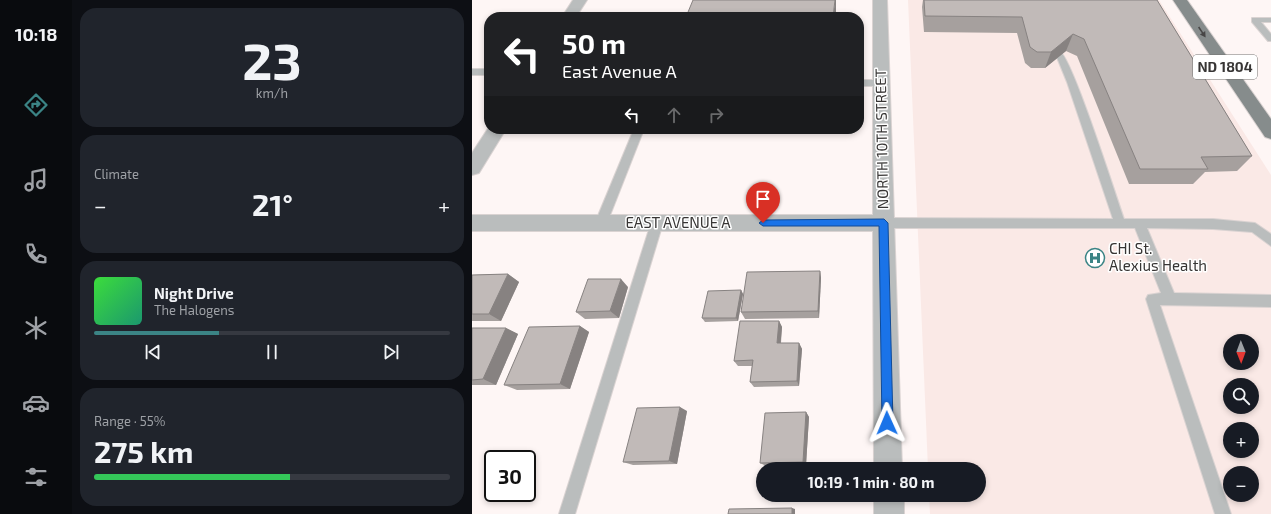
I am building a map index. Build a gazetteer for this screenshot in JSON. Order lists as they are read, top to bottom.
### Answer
{
  "streets": {
    "main road": ["ND 1804"],
    "street": ["NORTH 10TH STREET", "EAST AVENUE A"]
  },
  "crossings": [
    ["NORTH 10TH STREET", "EAST AVENUE A"]
  ],
  "places": {
    "hospital": ["CHI St. Alexius Health"]
  },
  "north": "bottom",
  "page": {
    "tabs": "10:18",
    "tile": [
      ["23", "km/h"],
      "Climate",
      ["Range · 55%", "275 km"]
    ],
    "turn": ["50 m", "East Avenue A"],
    "heat": ["−", "21°", "+"],
    "song": ["Night Drive", "The Halogens"],
    "map_buttons": ["+", "−"],
    "limit": "30",
    "trip": "10:19 · 1 min · 80 m"
  }
}
